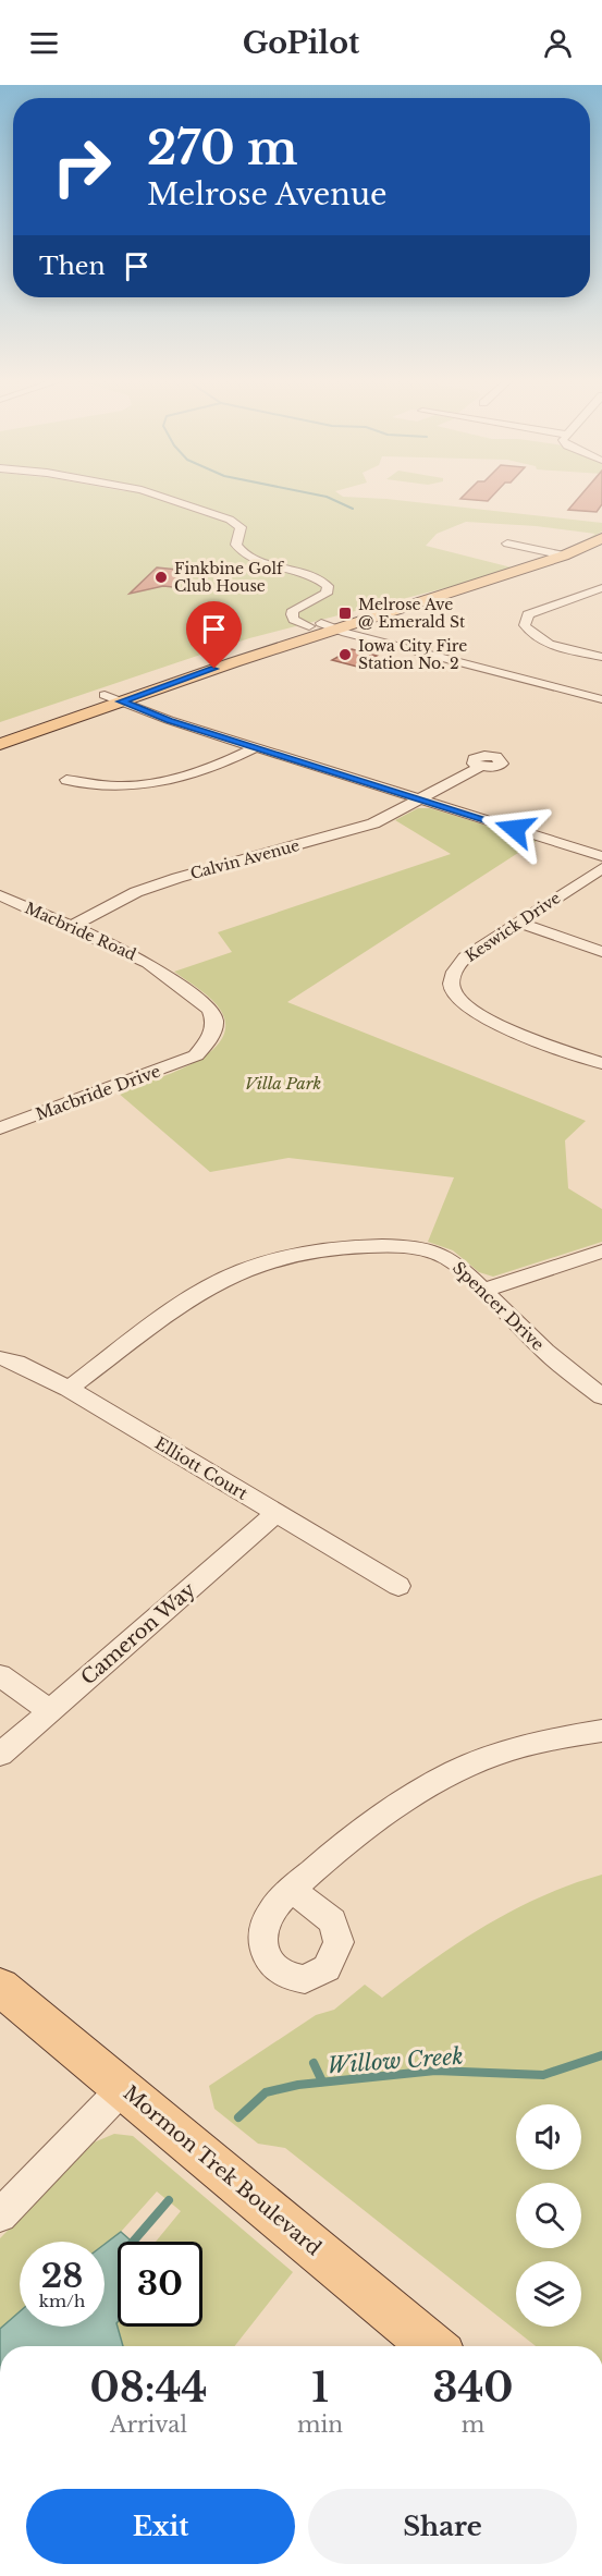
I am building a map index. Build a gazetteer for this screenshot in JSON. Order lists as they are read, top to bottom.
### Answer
{
  "streets": {
    "main road": ["Mormon Trek Boulevard"],
    "street": [
      "Calvin Avenue",
      "Keswick Drive",
      "Macbride Road",
      "Macbride Drive",
      "Spencer Drive",
      "Elliott Court",
      "Cameron Way"
    ]
  },
  "crossings": [
    ["Calvin Avenue", "Macbride Road"],
    ["Macbride Road", "Macbride Drive"],
    ["Spencer Drive", "Elliott Court"],
    ["Elliott Court", "Cameron Way"]
  ],
  "water": ["Willow Creek"],
  "parks": ["Villa Park"],
  "places": {
    "other": ["Finkbine Golf Club House", "Iowa City Fire Station No. 2"],
    "transit": ["Melrose Ave @ Emerald St"]
  },
  "page": {
    "header": "GoPilot",
    "turn": ["270 m", "Melrose Avenue"],
    "then": "Then",
    "speed": "28 km/h",
    "limit": "30",
    "eta": [
      "08:44",
      "Arrival",
      "1",
      "min",
      "340",
      "m"
    ],
    "buttons": ["Exit", "Share"]
  }
}
